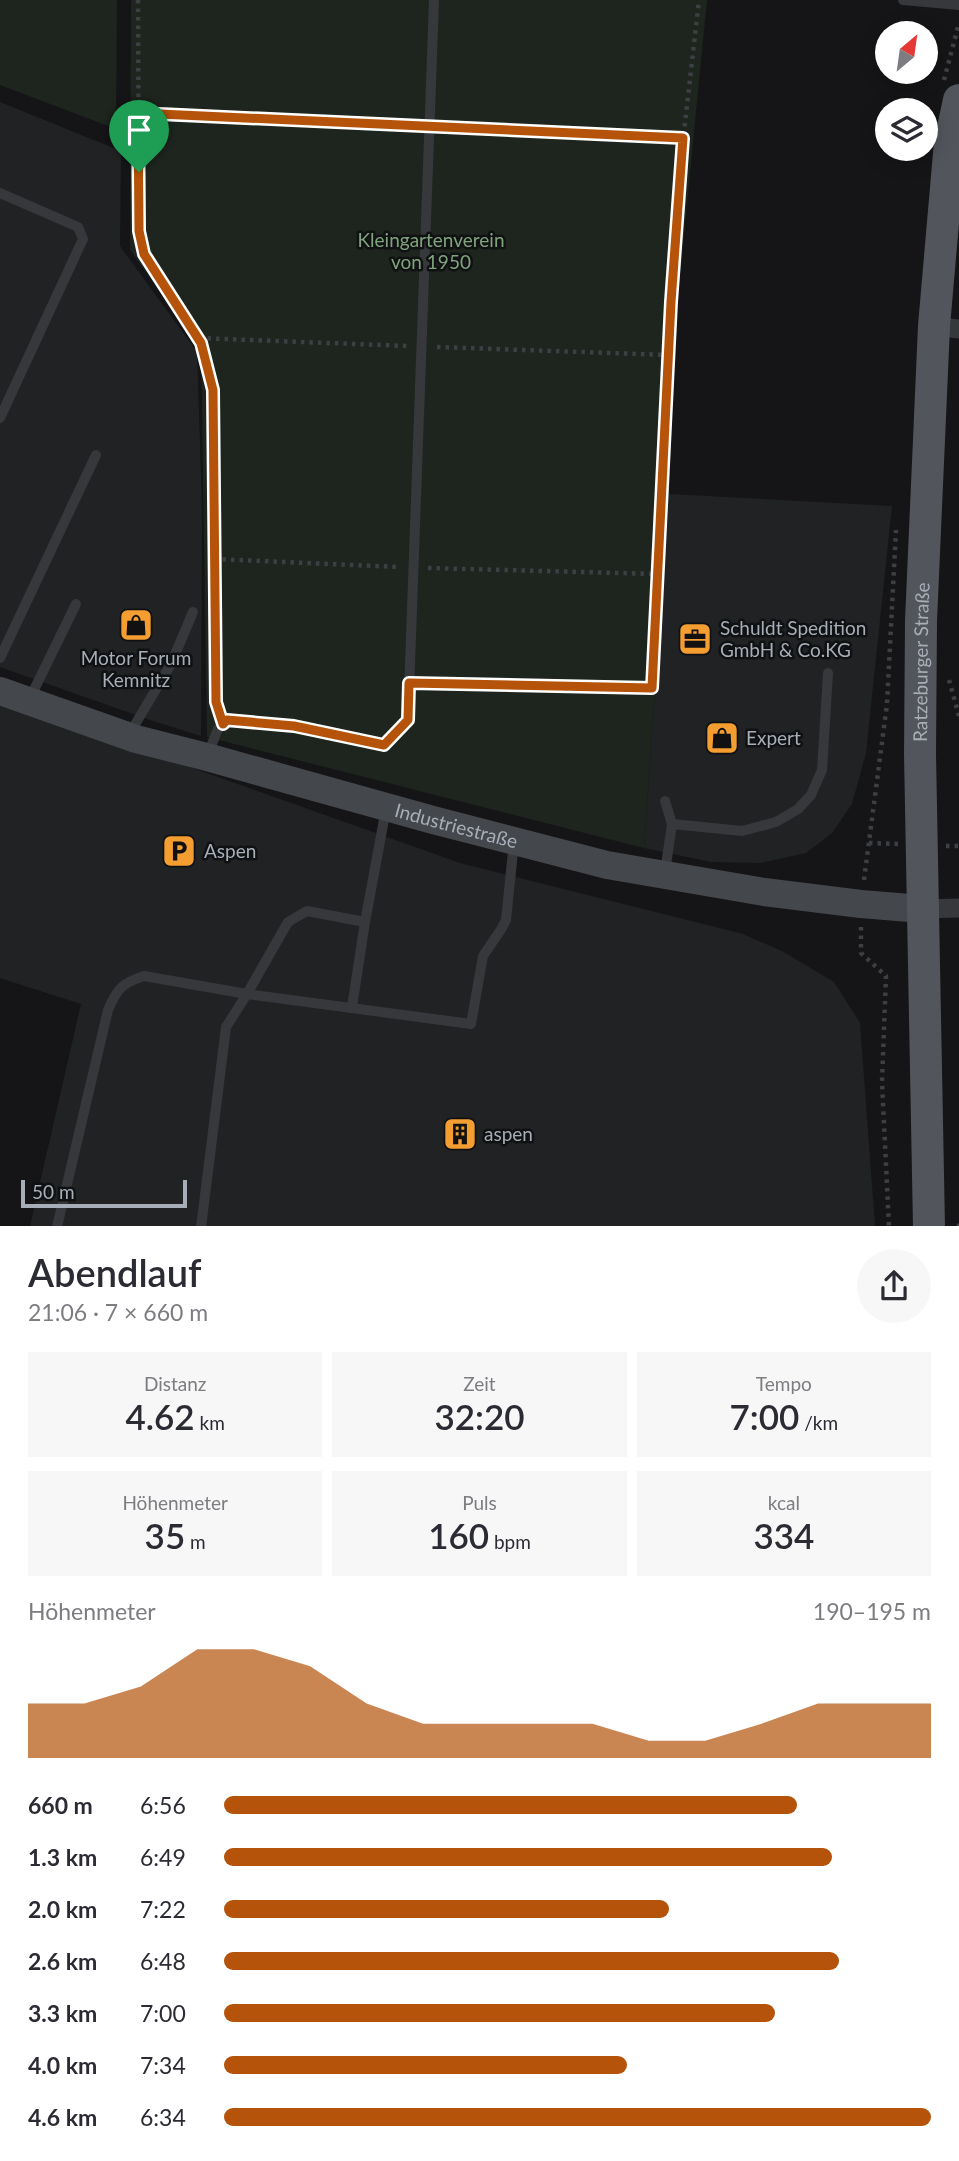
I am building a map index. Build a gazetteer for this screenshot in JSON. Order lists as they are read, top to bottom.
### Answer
{
  "streets": {
    "main road": ["Ratzeburger Straße", "Industriestraße"]
  },
  "crossings": [
    ["Ratzeburger Straße", "Industriestraße"]
  ],
  "parks": ["Kleingartenverein von 1950"],
  "places": {
    "shop": ["Motor Forum Kemnitz", "Expert"],
    "office": ["Schuldt Spedition GmbH & Co.KG"],
    "parking": ["Aspen"],
    "building": ["aspen"]
  },
  "scale_bar": "50 m",
  "north": "top right",
  "page": {
    "scale": "50 m",
    "heading": ["Abendlauf", "21:06 · 7 × 660 m"],
    "stats": [
      ["Distanz", "4.62 km"],
      ["Zeit", "32:20"],
      ["Tempo", "7:00 /km"],
      ["Höhenmeter", "35 m"],
      ["Puls", "160 bpm"],
      ["kcal", "334"]
    ],
    "chart": ["Höhenmeter", "190–195 m"],
    "list": [
      {
        "name": "660 m",
        "note": "6:56"
      },
      {
        "name": "1.3 km",
        "note": "6:49"
      },
      {
        "name": "2.0 km",
        "note": "7:22"
      },
      {
        "name": "2.6 km",
        "note": "6:48"
      },
      {
        "name": "3.3 km",
        "note": "7:00"
      },
      {
        "name": "4.0 km",
        "note": "7:34"
      },
      {
        "name": "4.6 km",
        "note": "6:34"
      }
    ]
  }
}
